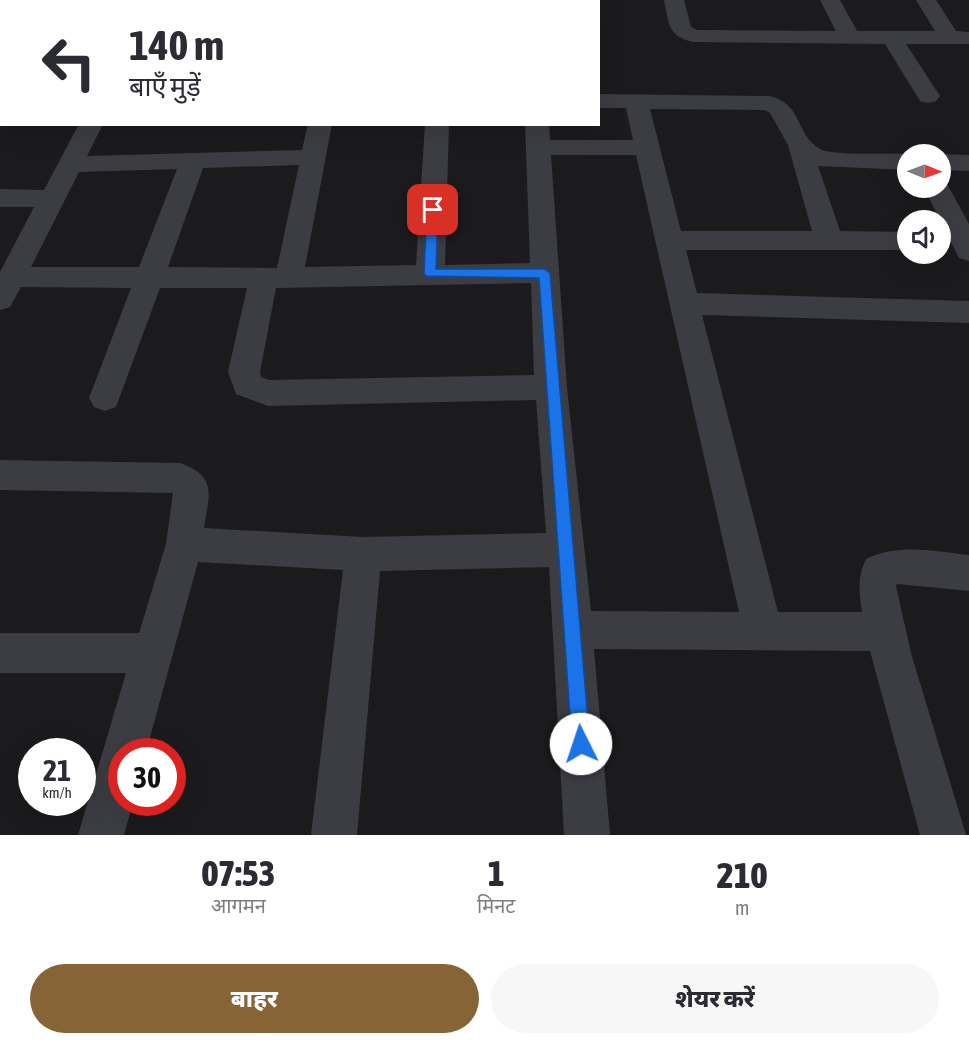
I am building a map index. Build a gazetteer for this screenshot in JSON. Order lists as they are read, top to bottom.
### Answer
{
  "north": "right",
  "page": {
    "turn": ["140 m", "बाएँ मुड़ें"],
    "speed": "21 km/h",
    "limit": "30",
    "eta": [
      "07:53",
      "आगमन",
      "1",
      "मिनट",
      "210",
      "m"
    ],
    "buttons": ["बाहर", "शेयर करें"]
  }
}
